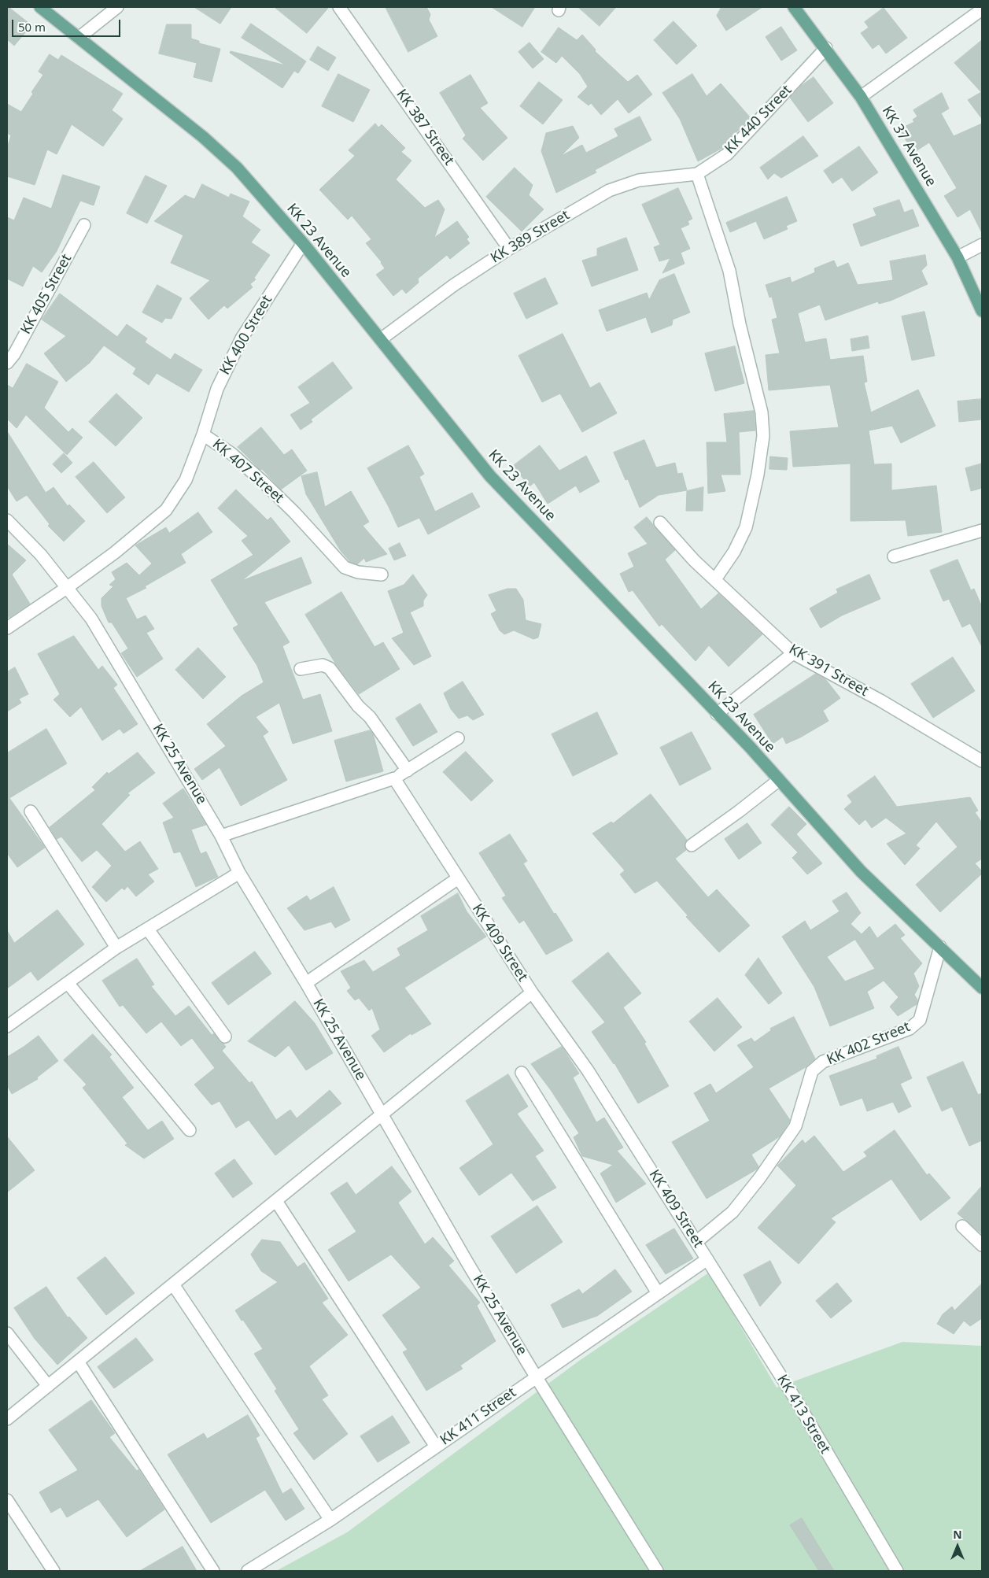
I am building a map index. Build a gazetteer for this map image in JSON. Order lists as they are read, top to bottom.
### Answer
{
  "streets": {
    "main road": ["KK 37 Avenue", "KK 23 Avenue"],
    "street": [
      "KK 440 Street",
      "KK 387 Street",
      "KK 389 Street",
      "KK 405 Street",
      "KK 400 Street",
      "KK 407 Street",
      "KK 391 Street",
      "KK 25 Avenue",
      "KK 409 Street",
      "KK 402 Street",
      "KK 413 Street",
      "KK 411 Street"
    ]
  },
  "crossings": [
    ["KK 440 Street", "KK 37 Avenue"],
    ["KK 440 Street", "KK 389 Street"],
    ["KK 387 Street", "KK 389 Street"],
    ["KK 389 Street", "KK 23 Avenue"],
    ["KK 23 Avenue", "KK 400 Street"],
    ["KK 23 Avenue", "KK 402 Street"],
    ["KK 400 Street", "KK 407 Street"],
    ["KK 407 Street", "KK 25 Avenue"],
    ["KK 25 Avenue", "KK 411 Street"],
    ["KK 409 Street", "KK 402 Street"],
    ["KK 409 Street", "KK 413 Street"],
    ["KK 409 Street", "KK 411 Street"],
    ["KK 413 Street", "KK 411 Street"]
  ],
  "scale_bar": "50 m",
  "north": "top"
}
